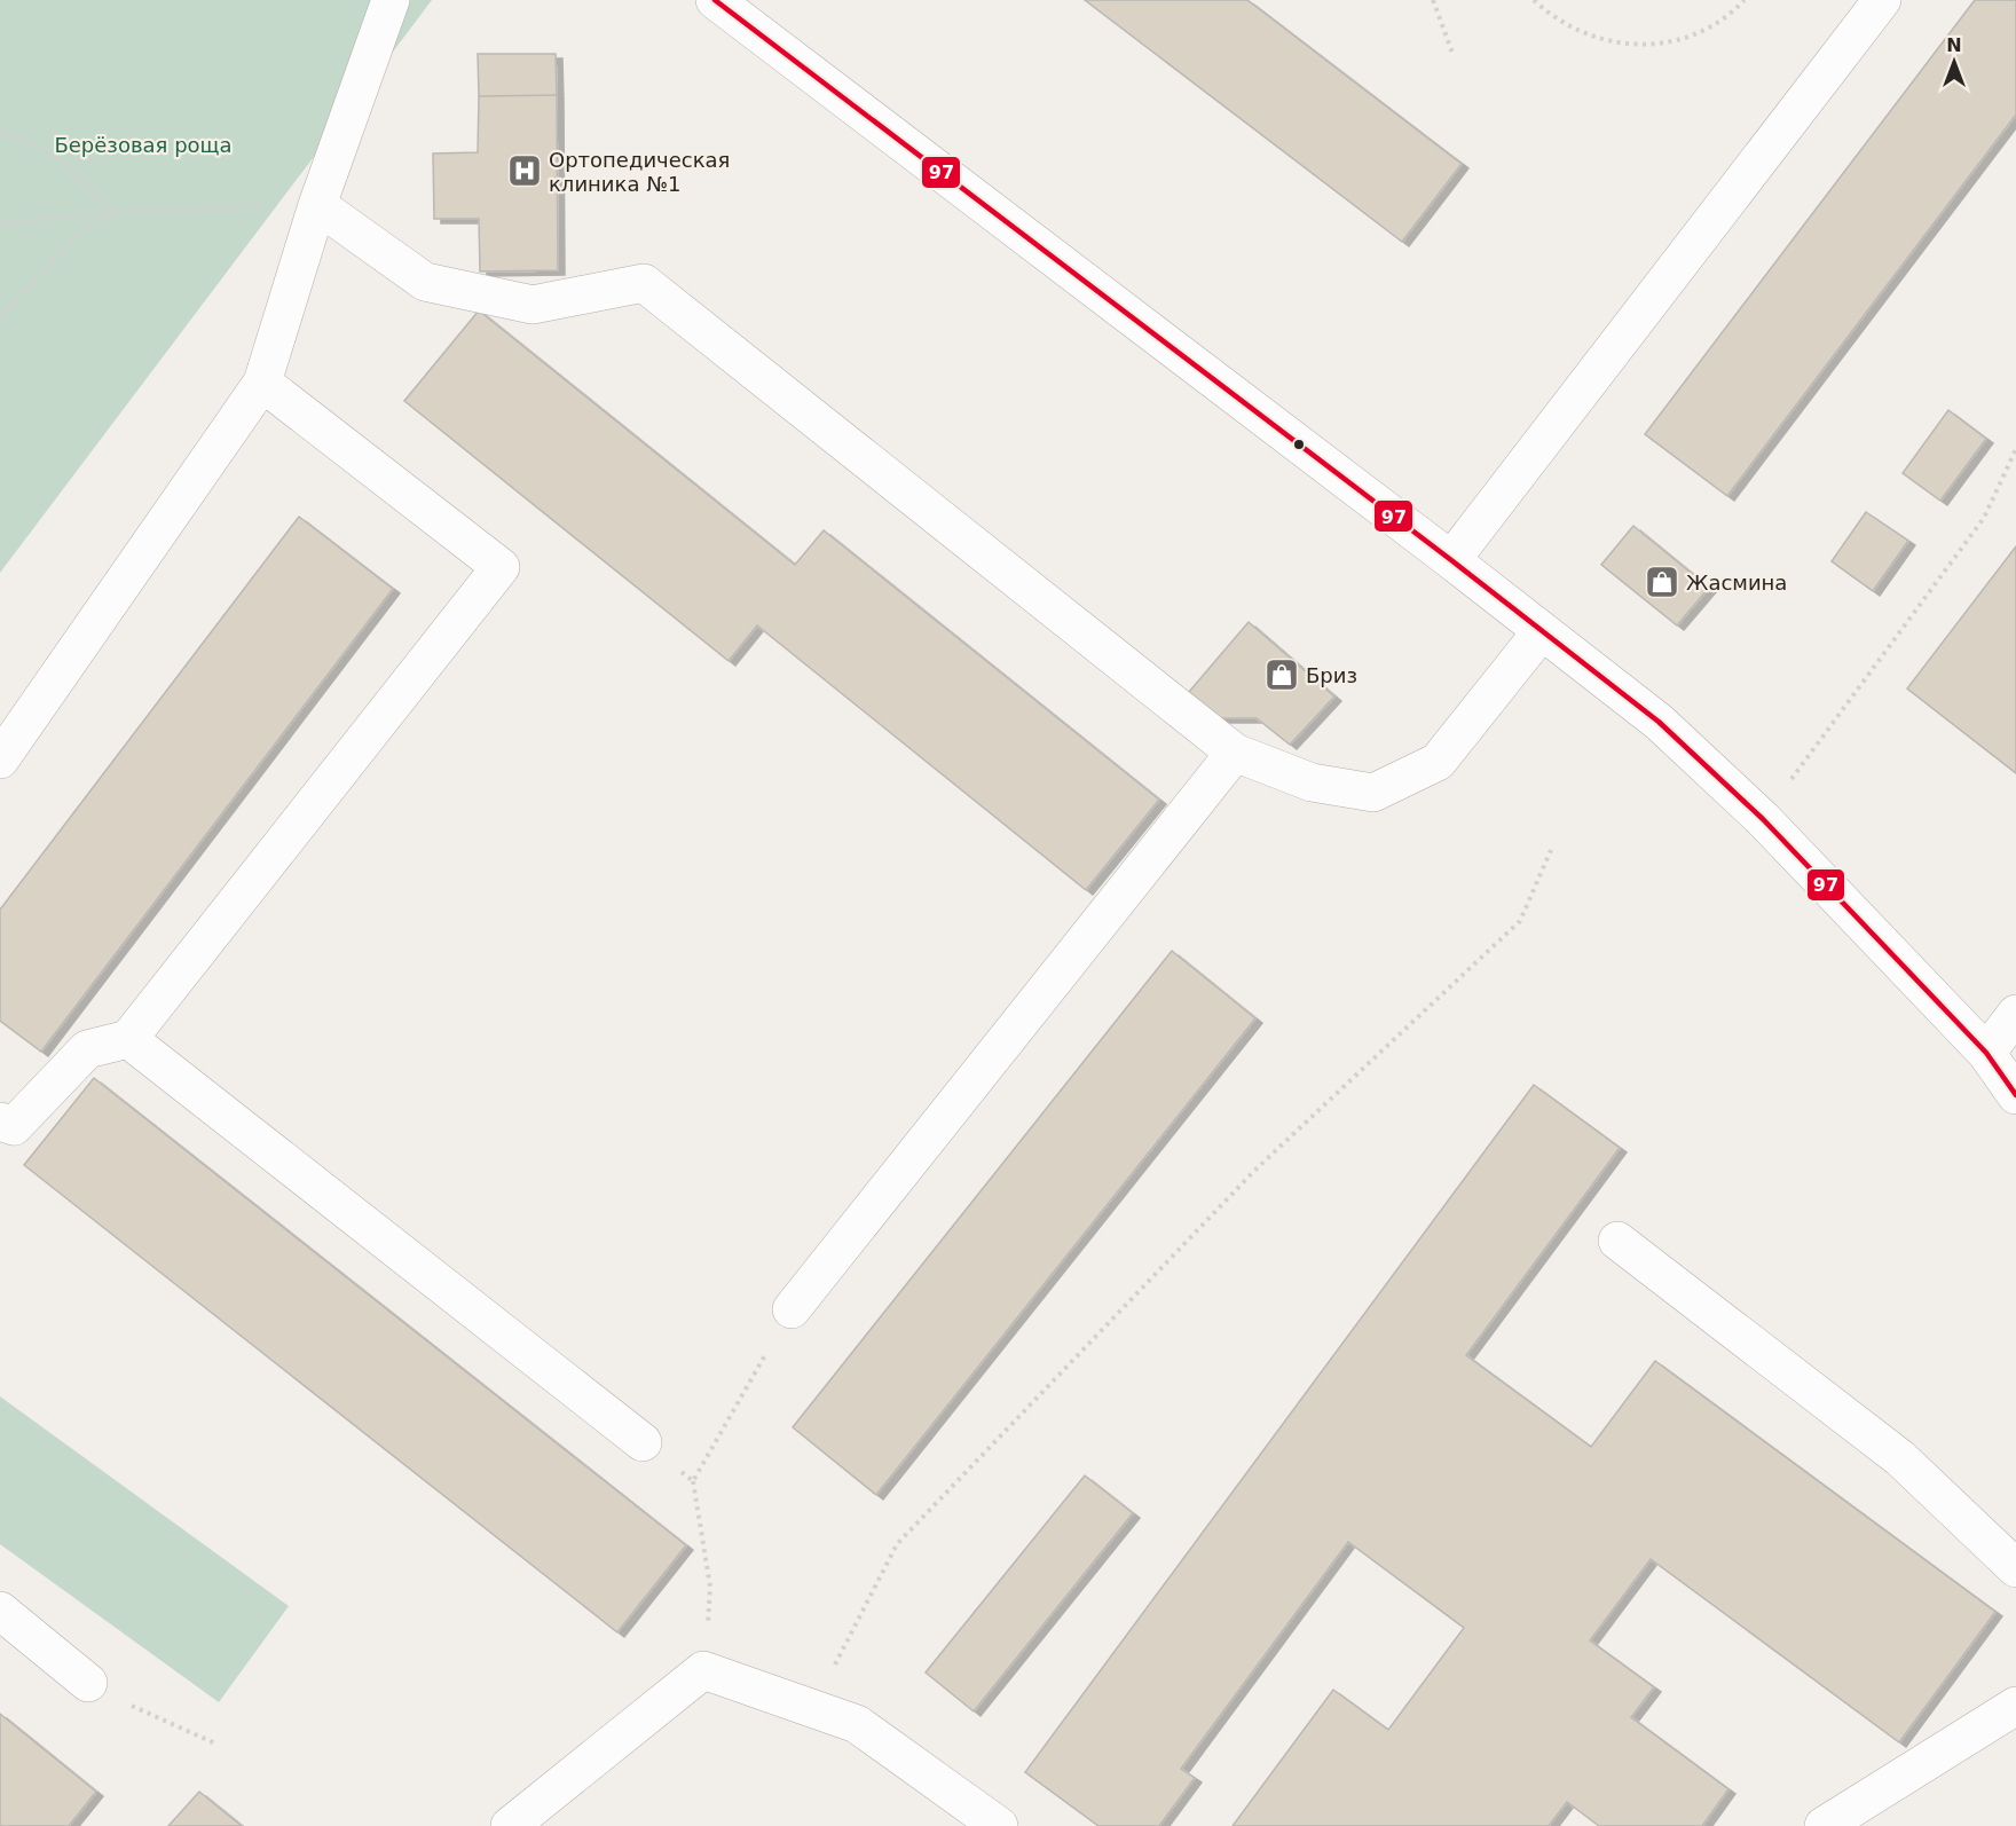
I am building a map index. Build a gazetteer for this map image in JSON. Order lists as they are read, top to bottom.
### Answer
{
  "parks": ["Берёзовая роща"],
  "places": {
    "hospital": ["Ортопедическая клиника №1"],
    "shop": ["Жасмина", "Бриз"]
  },
  "lines": ["transit line 97"],
  "north": "top"
}
